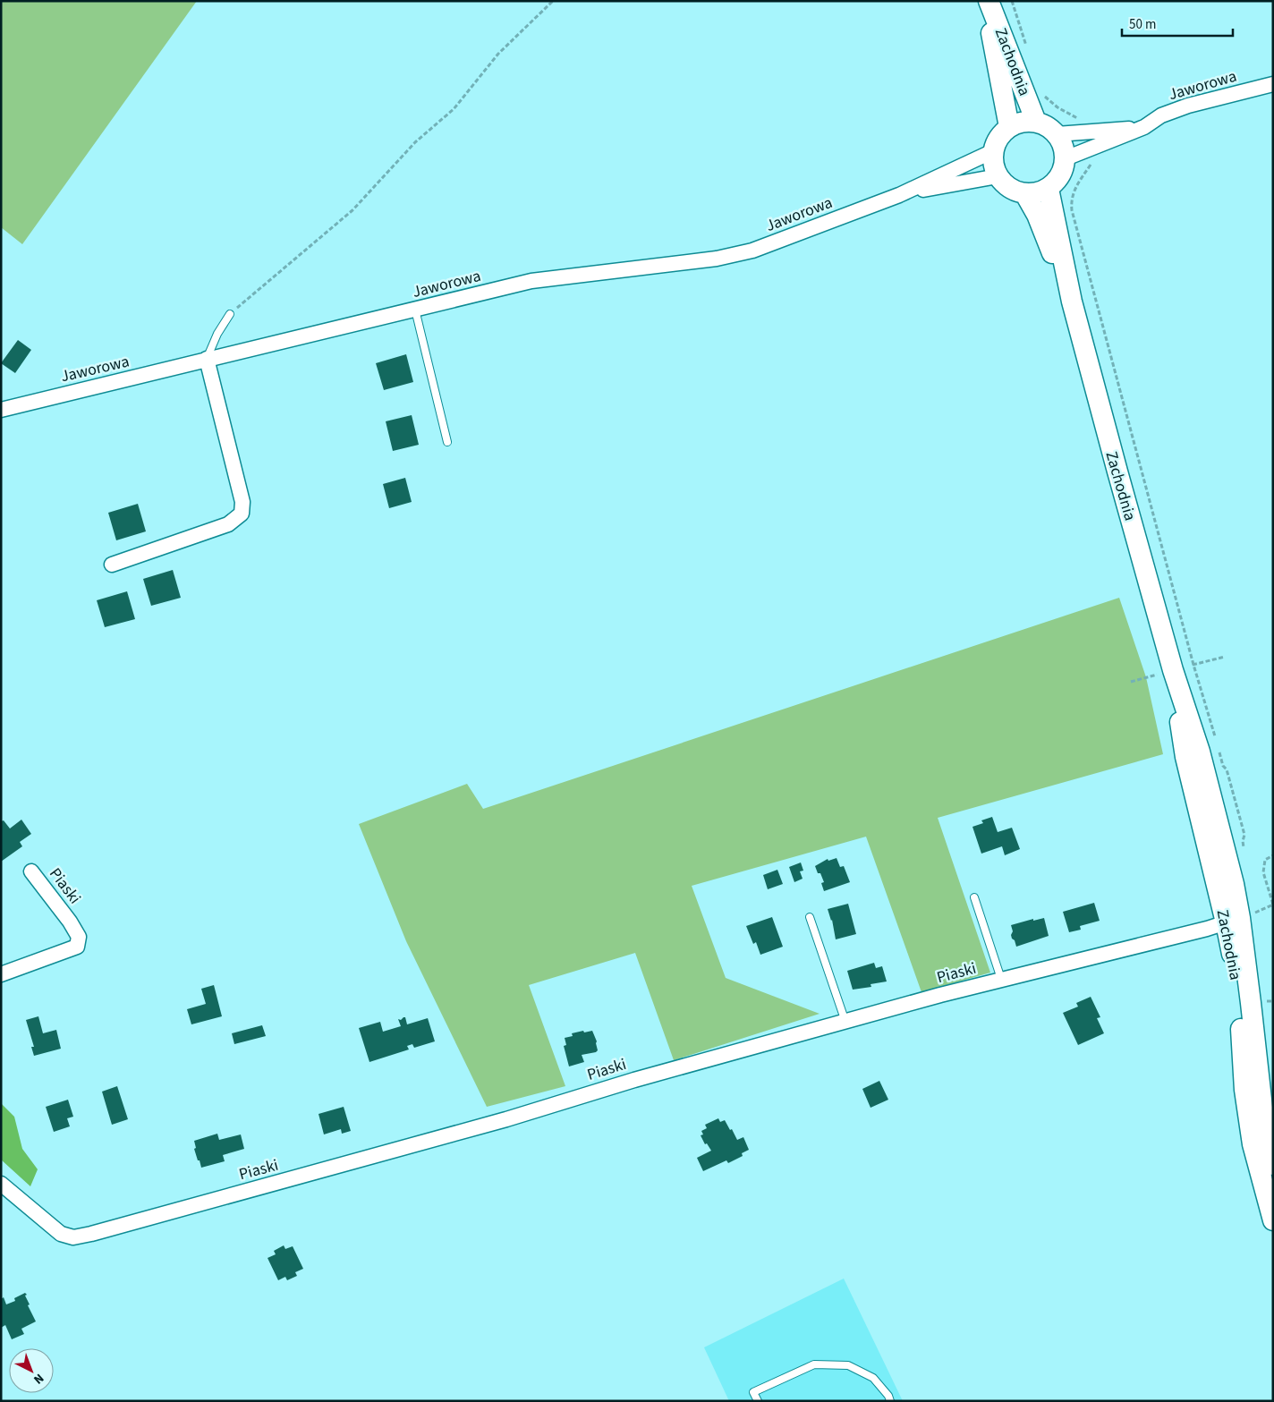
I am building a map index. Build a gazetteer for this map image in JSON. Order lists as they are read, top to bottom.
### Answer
{
  "streets": {
    "main road": ["Zachodnia"],
    "street": ["Jaworowa", "Piaski"]
  },
  "crossings": [
    ["Zachodnia", "Jaworowa"],
    ["Zachodnia", "Piaski"]
  ],
  "scale_bar": "50 m",
  "north": "bottom right"
}
